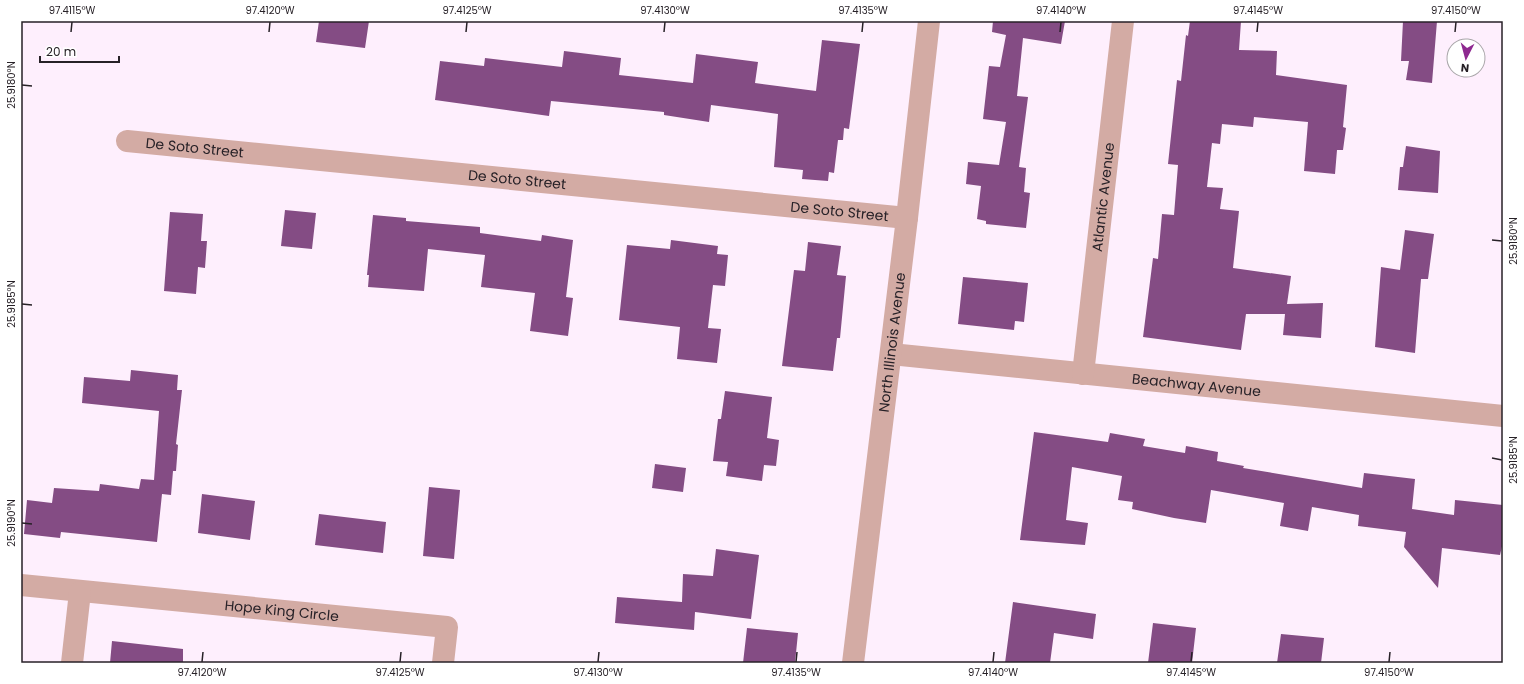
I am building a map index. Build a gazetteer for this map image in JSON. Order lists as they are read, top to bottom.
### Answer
{
  "streets": {
    "street": [
      "De Soto Street",
      "Atlantic Avenue",
      "North Illinois Avenue",
      "Beachway Avenue",
      "Hope King Circle"
    ]
  },
  "crossings": [
    ["De Soto Street", "North Illinois Avenue"],
    ["Atlantic Avenue", "Beachway Avenue"],
    ["North Illinois Avenue", "Beachway Avenue"]
  ],
  "scale_bar": "20 m",
  "north": "bottom",
  "coordinates": [
    "97.4115°W",
    "97.4120°W",
    "97.4125°W",
    "97.4130°W",
    "97.4135°W",
    "97.4140°W",
    "97.4145°W",
    "97.4150°W",
    "25.9180°N",
    "25.9185°N",
    "25.9190°N"
  ]
}
